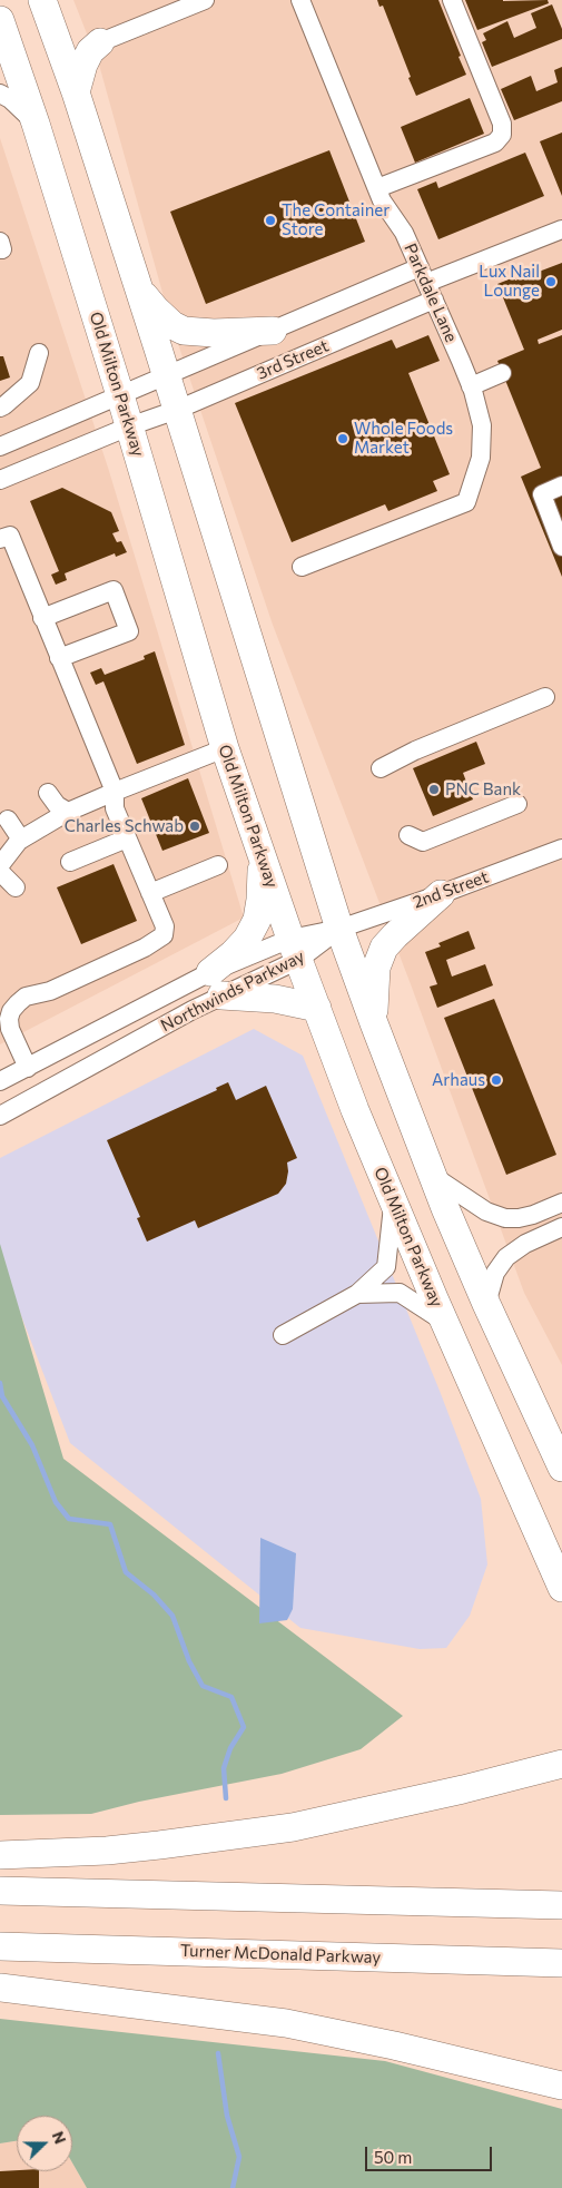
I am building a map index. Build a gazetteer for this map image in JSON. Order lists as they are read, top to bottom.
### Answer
{
  "streets": {
    "highway": ["Old Milton Parkway", "Turner McDonald Parkway"],
    "street": [
      "Parkdale Lane",
      "3rd Street",
      "2nd Street",
      "Northwinds Parkway"
    ]
  },
  "crossings": [
    ["Parkdale Lane", "3rd Street"],
    ["3rd Street", "Old Milton Parkway"],
    ["Old Milton Parkway", "2nd Street"],
    ["Old Milton Parkway", "Northwinds Parkway"],
    ["2nd Street", "Northwinds Parkway"]
  ],
  "places": [
    "The Container Store",
    "Lux Nail Lounge",
    "Whole Foods Market",
    "PNC Bank",
    "Charles Schwab",
    "Arhaus"
  ],
  "scale_bar": "50 m",
  "north": "right"
}
